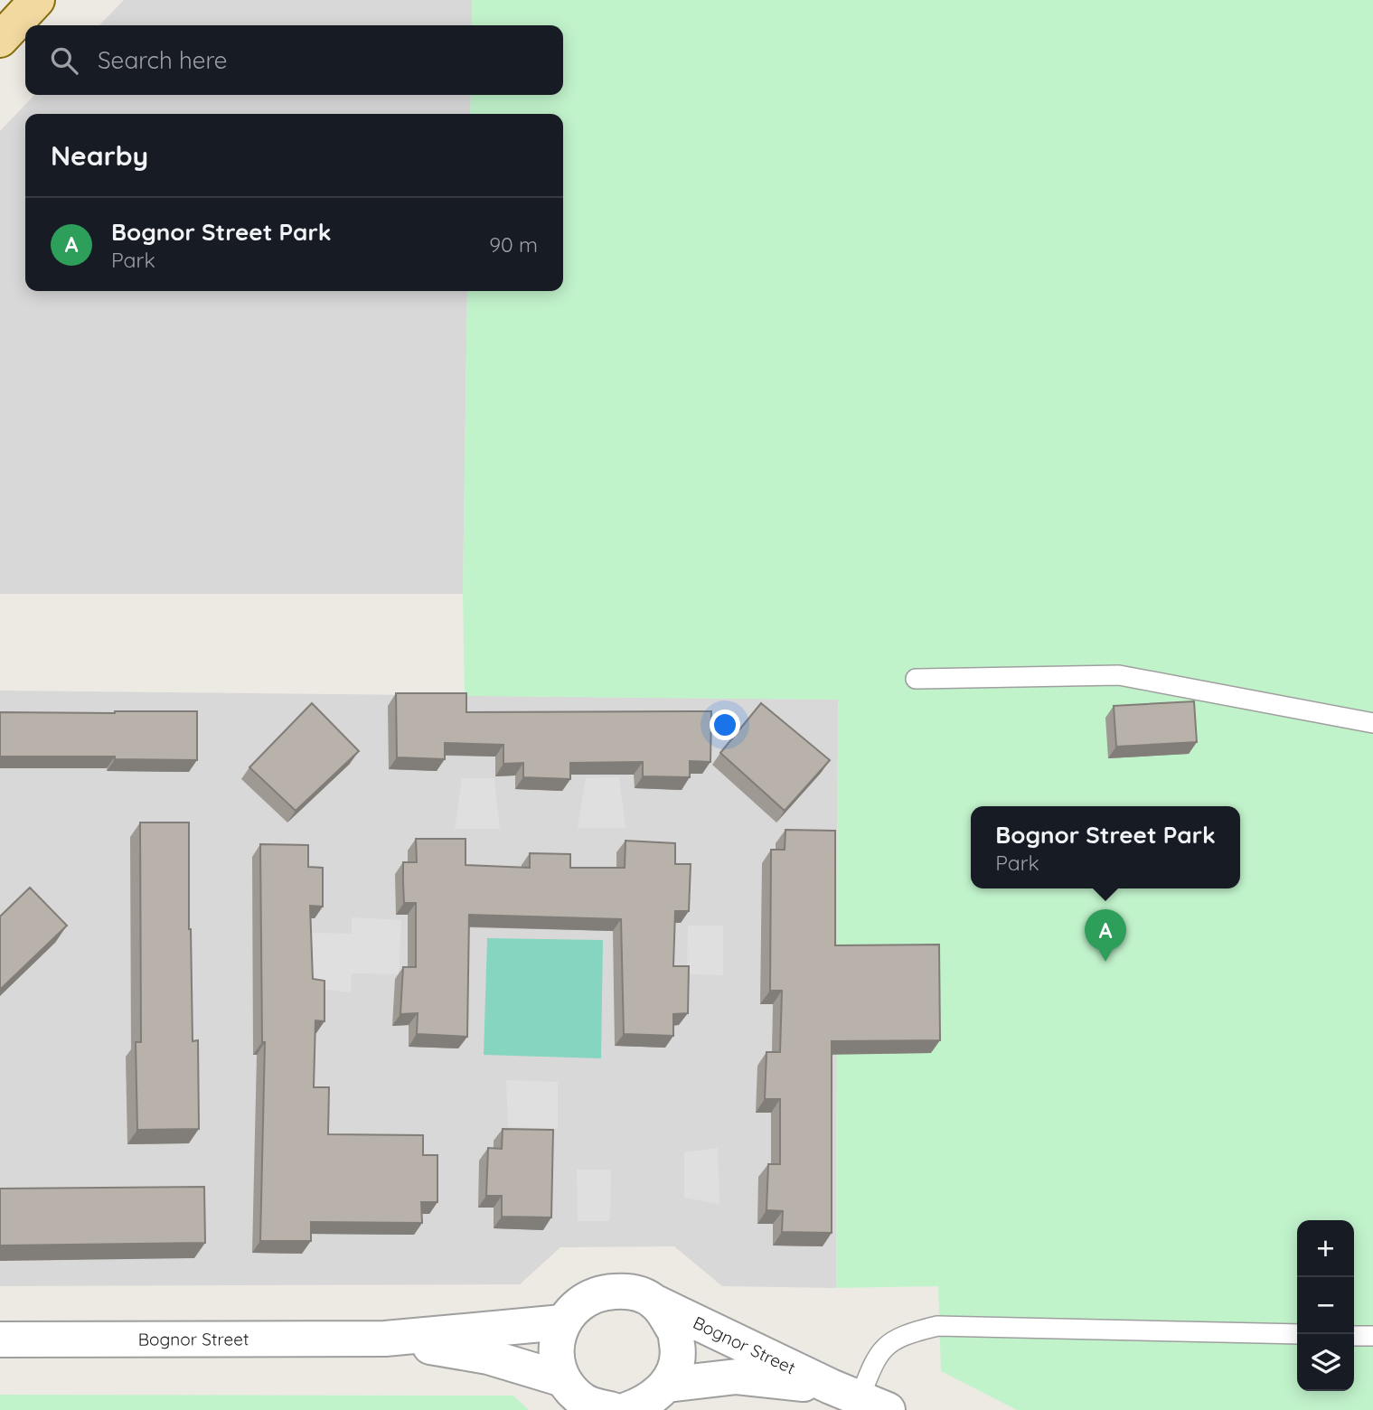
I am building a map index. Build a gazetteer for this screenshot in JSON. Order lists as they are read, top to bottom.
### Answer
{
  "streets": {
    "street": ["Bognor Street"]
  },
  "page": {
    "search": "Search here",
    "heading": "Nearby",
    "list": [
      {
        "mark": "A",
        "name": "Bognor Street Park",
        "note": "Park",
        "value": "90 m"
      }
    ],
    "popup": ["Bognor Street Park", "Park"],
    "pins": "A",
    "map_buttons": ["+", "−"]
  }
}
